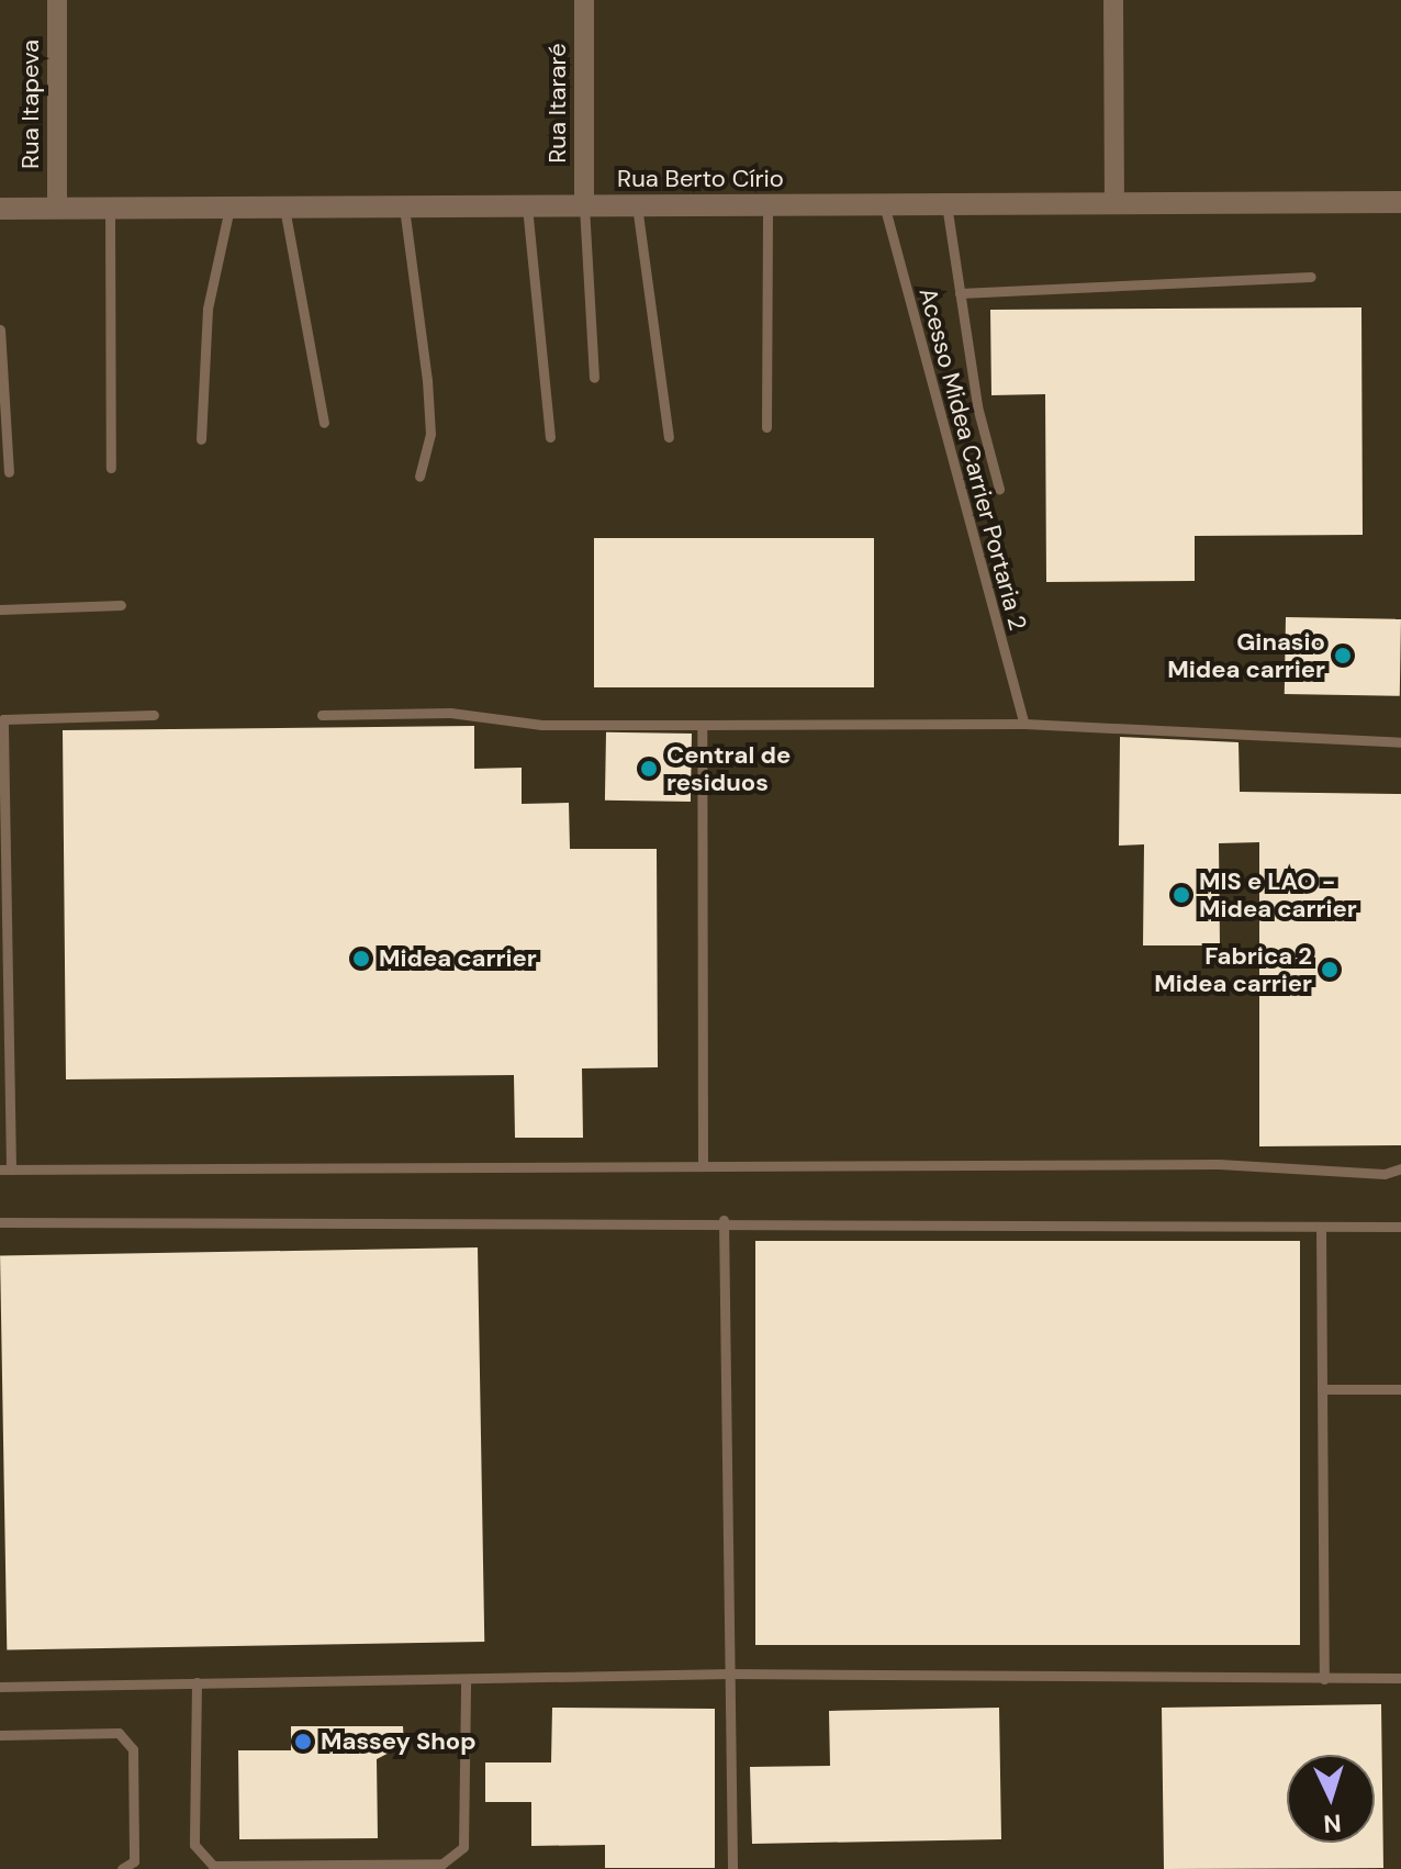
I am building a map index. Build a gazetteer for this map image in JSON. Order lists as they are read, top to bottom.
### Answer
{
  "streets": {
    "street": ["Rua Itararé", "Rua Itapeva", "Rua Berto Círio"],
    "lane": ["Acesso Midea Carrier Portaria 2"]
  },
  "crossings": [
    ["Rua Itararé", "Rua Berto Círio"],
    ["Rua Itapeva", "Rua Berto Círio"],
    ["Rua Berto Círio", "Acesso Midea Carrier Portaria 2"]
  ],
  "places": [
    "Ginasio Midea carrier",
    "Central de residuos",
    "MIS e LAO - Midea carrier",
    "Midea carrier",
    "Fabrica 2 Midea carrier",
    "Massey Shop"
  ],
  "north": "bottom"
}
